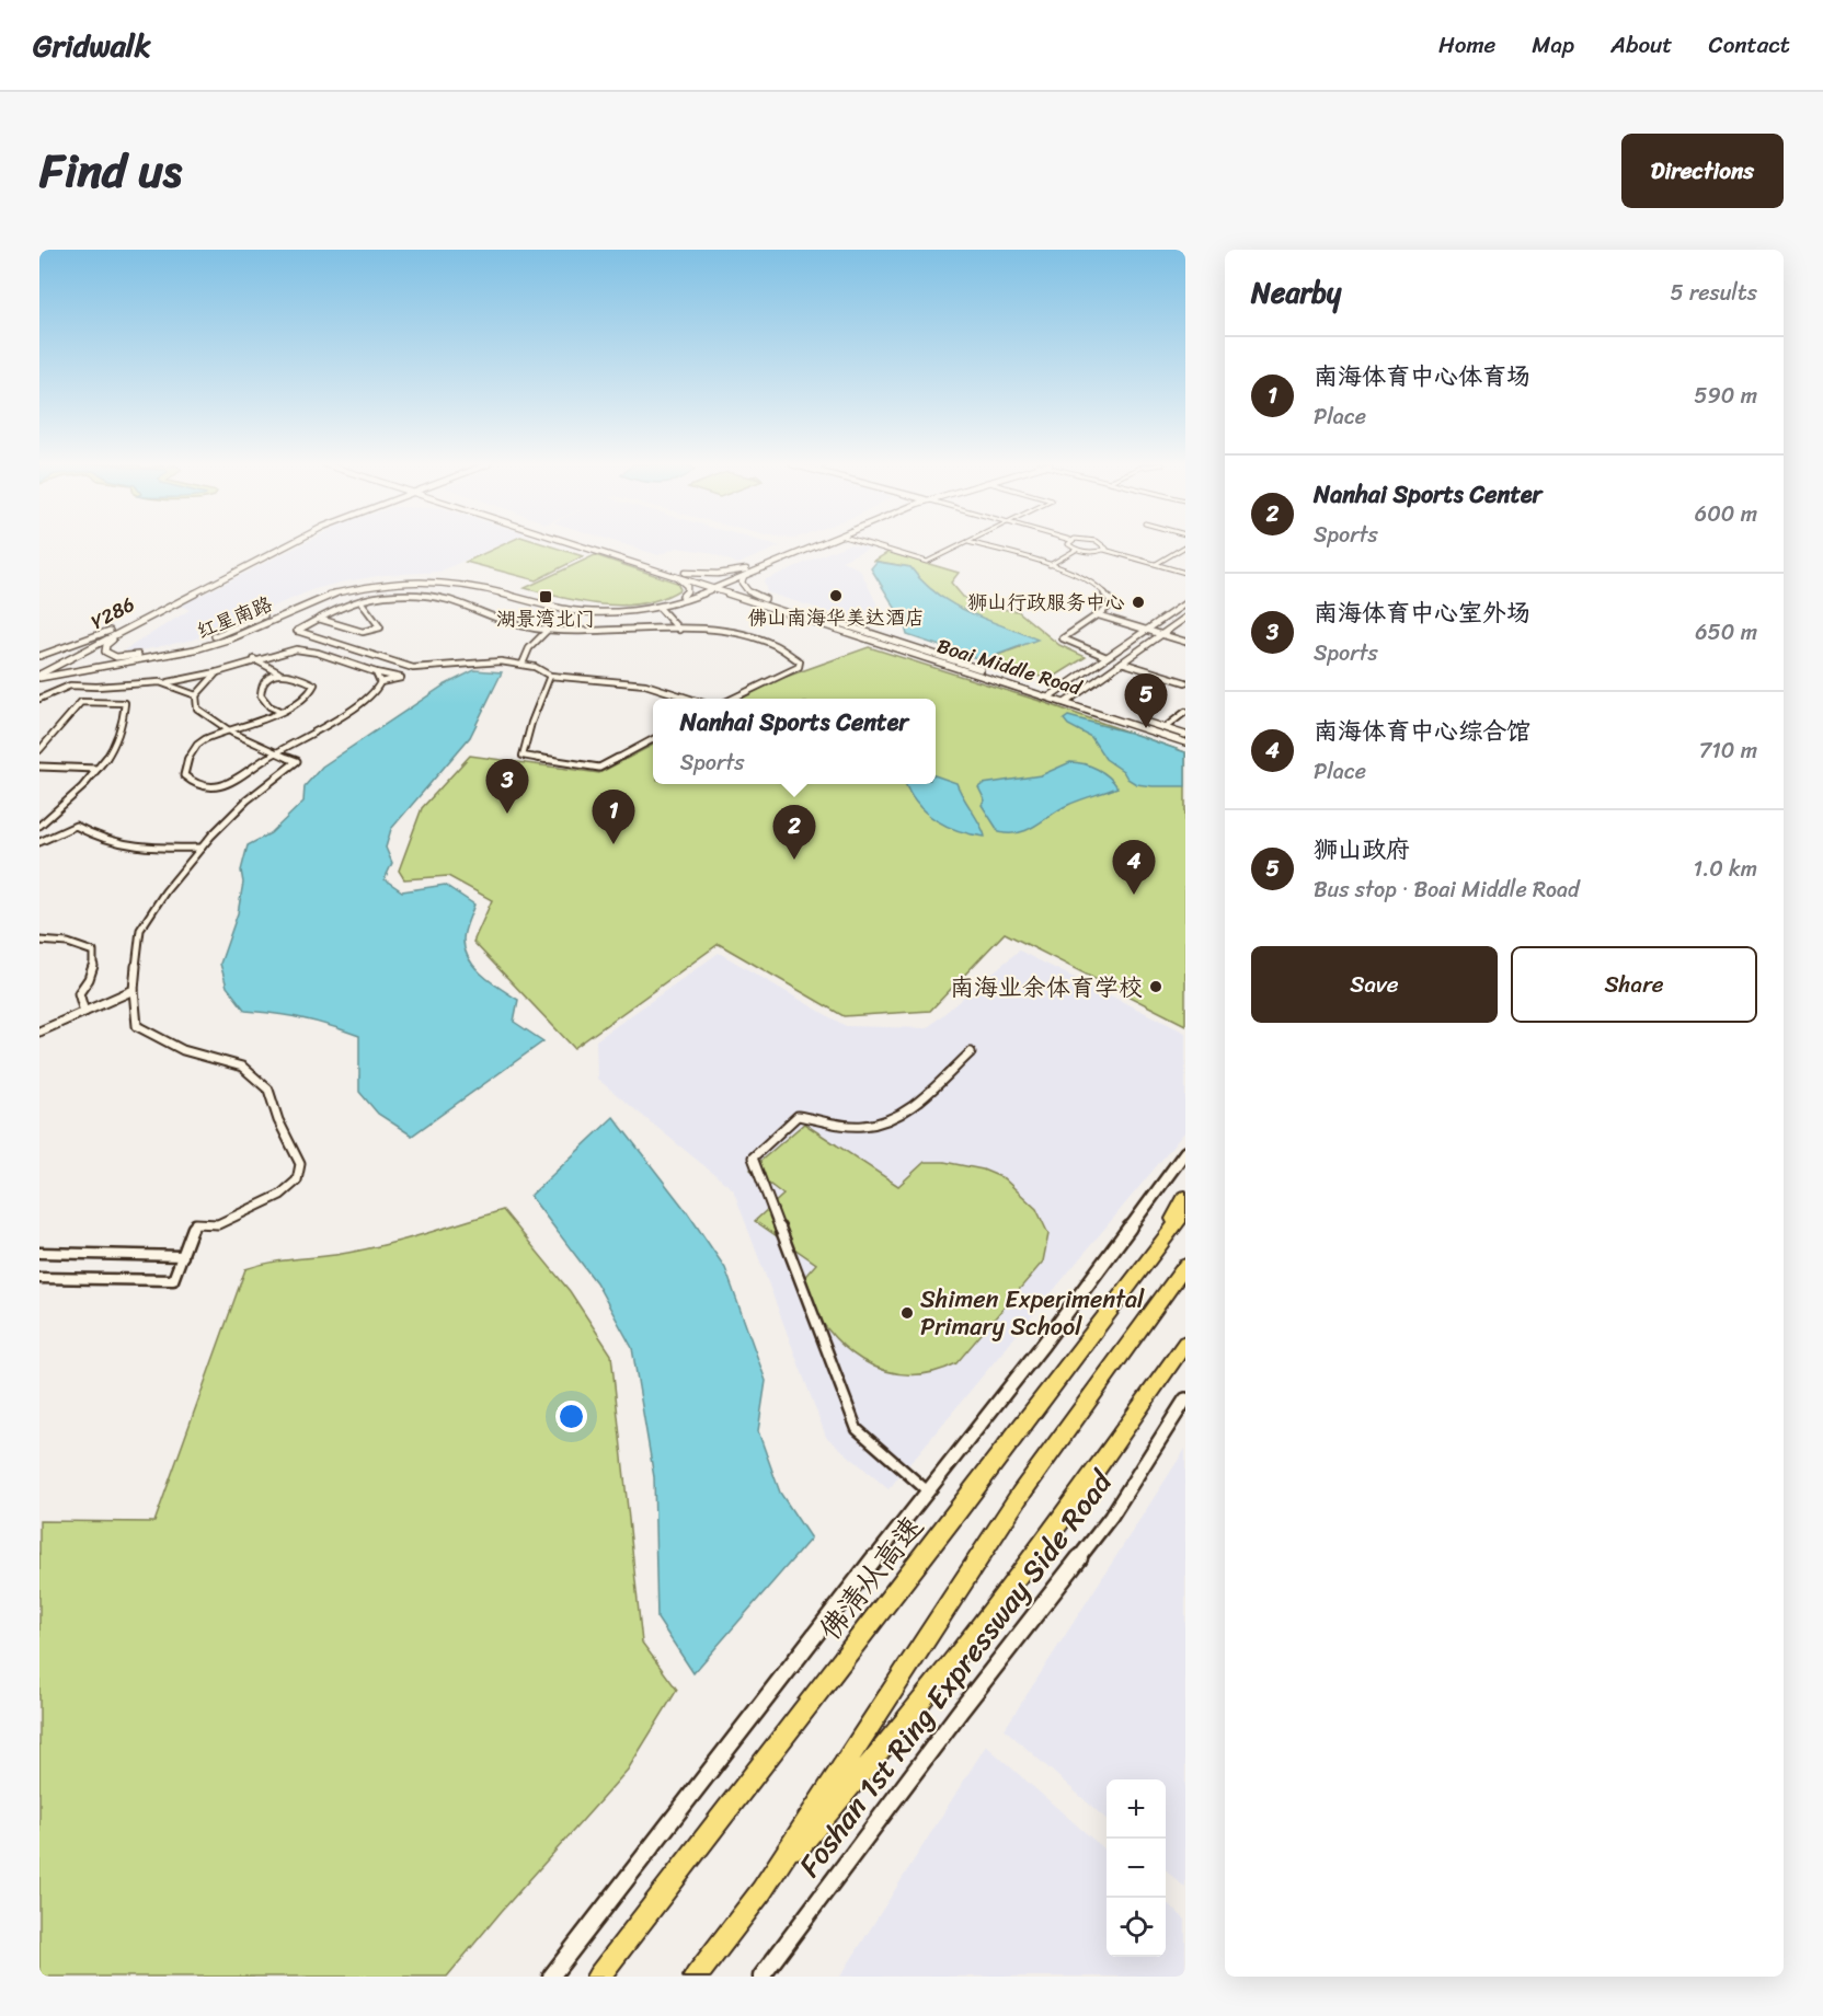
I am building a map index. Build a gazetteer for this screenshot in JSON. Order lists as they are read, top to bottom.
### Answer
{
  "streets": {
    "highway": ["佛清从高速"],
    "main road": [
      "Y286",
      "红星南路",
      "Boai Middle Road",
      "Foshan 1st Ring Expressway Side Road"
    ]
  },
  "crossings": [
    ["Y286", "红星南路"],
    ["红星南路", "Boai Middle Road"]
  ],
  "places": {
    "other": [
      "佛山南海华美达酒店",
      "狮山行政服务中心",
      "南海业余体育学校",
      "Shimen Experimental Primary School"
    ],
    "transit": ["湖景湾北门"]
  },
  "page": {
    "header": "Gridwalk",
    "nav": [
      "Home",
      "Map",
      "About",
      "Contact"
    ],
    "title": "Find us",
    "buttons": [
      "Directions",
      ["Save", "Share"]
    ],
    "heading": ["Nearby", "5 results"],
    "list": [
      {
        "mark": "1",
        "name": "南海体育中心体育场",
        "note": "Place",
        "value": "590 m"
      },
      {
        "mark": "2",
        "name": "Nanhai Sports Center",
        "note": "Sports",
        "value": "600 m"
      },
      {
        "mark": "3",
        "name": "南海体育中心室外场",
        "note": "Sports",
        "value": "650 m"
      },
      {
        "mark": "4",
        "name": "南海体育中心综合馆",
        "note": "Place",
        "value": "710 m"
      },
      {
        "mark": "5",
        "name": "狮山政府",
        "note": "Bus stop · Boai Middle Road",
        "value": "1.0 km"
      }
    ],
    "pins": [
      "5",
      "3",
      "1",
      "2",
      "4"
    ],
    "popup": ["Nanhai Sports Center", "Sports"],
    "map_buttons": ["+", "−"]
  }
}
